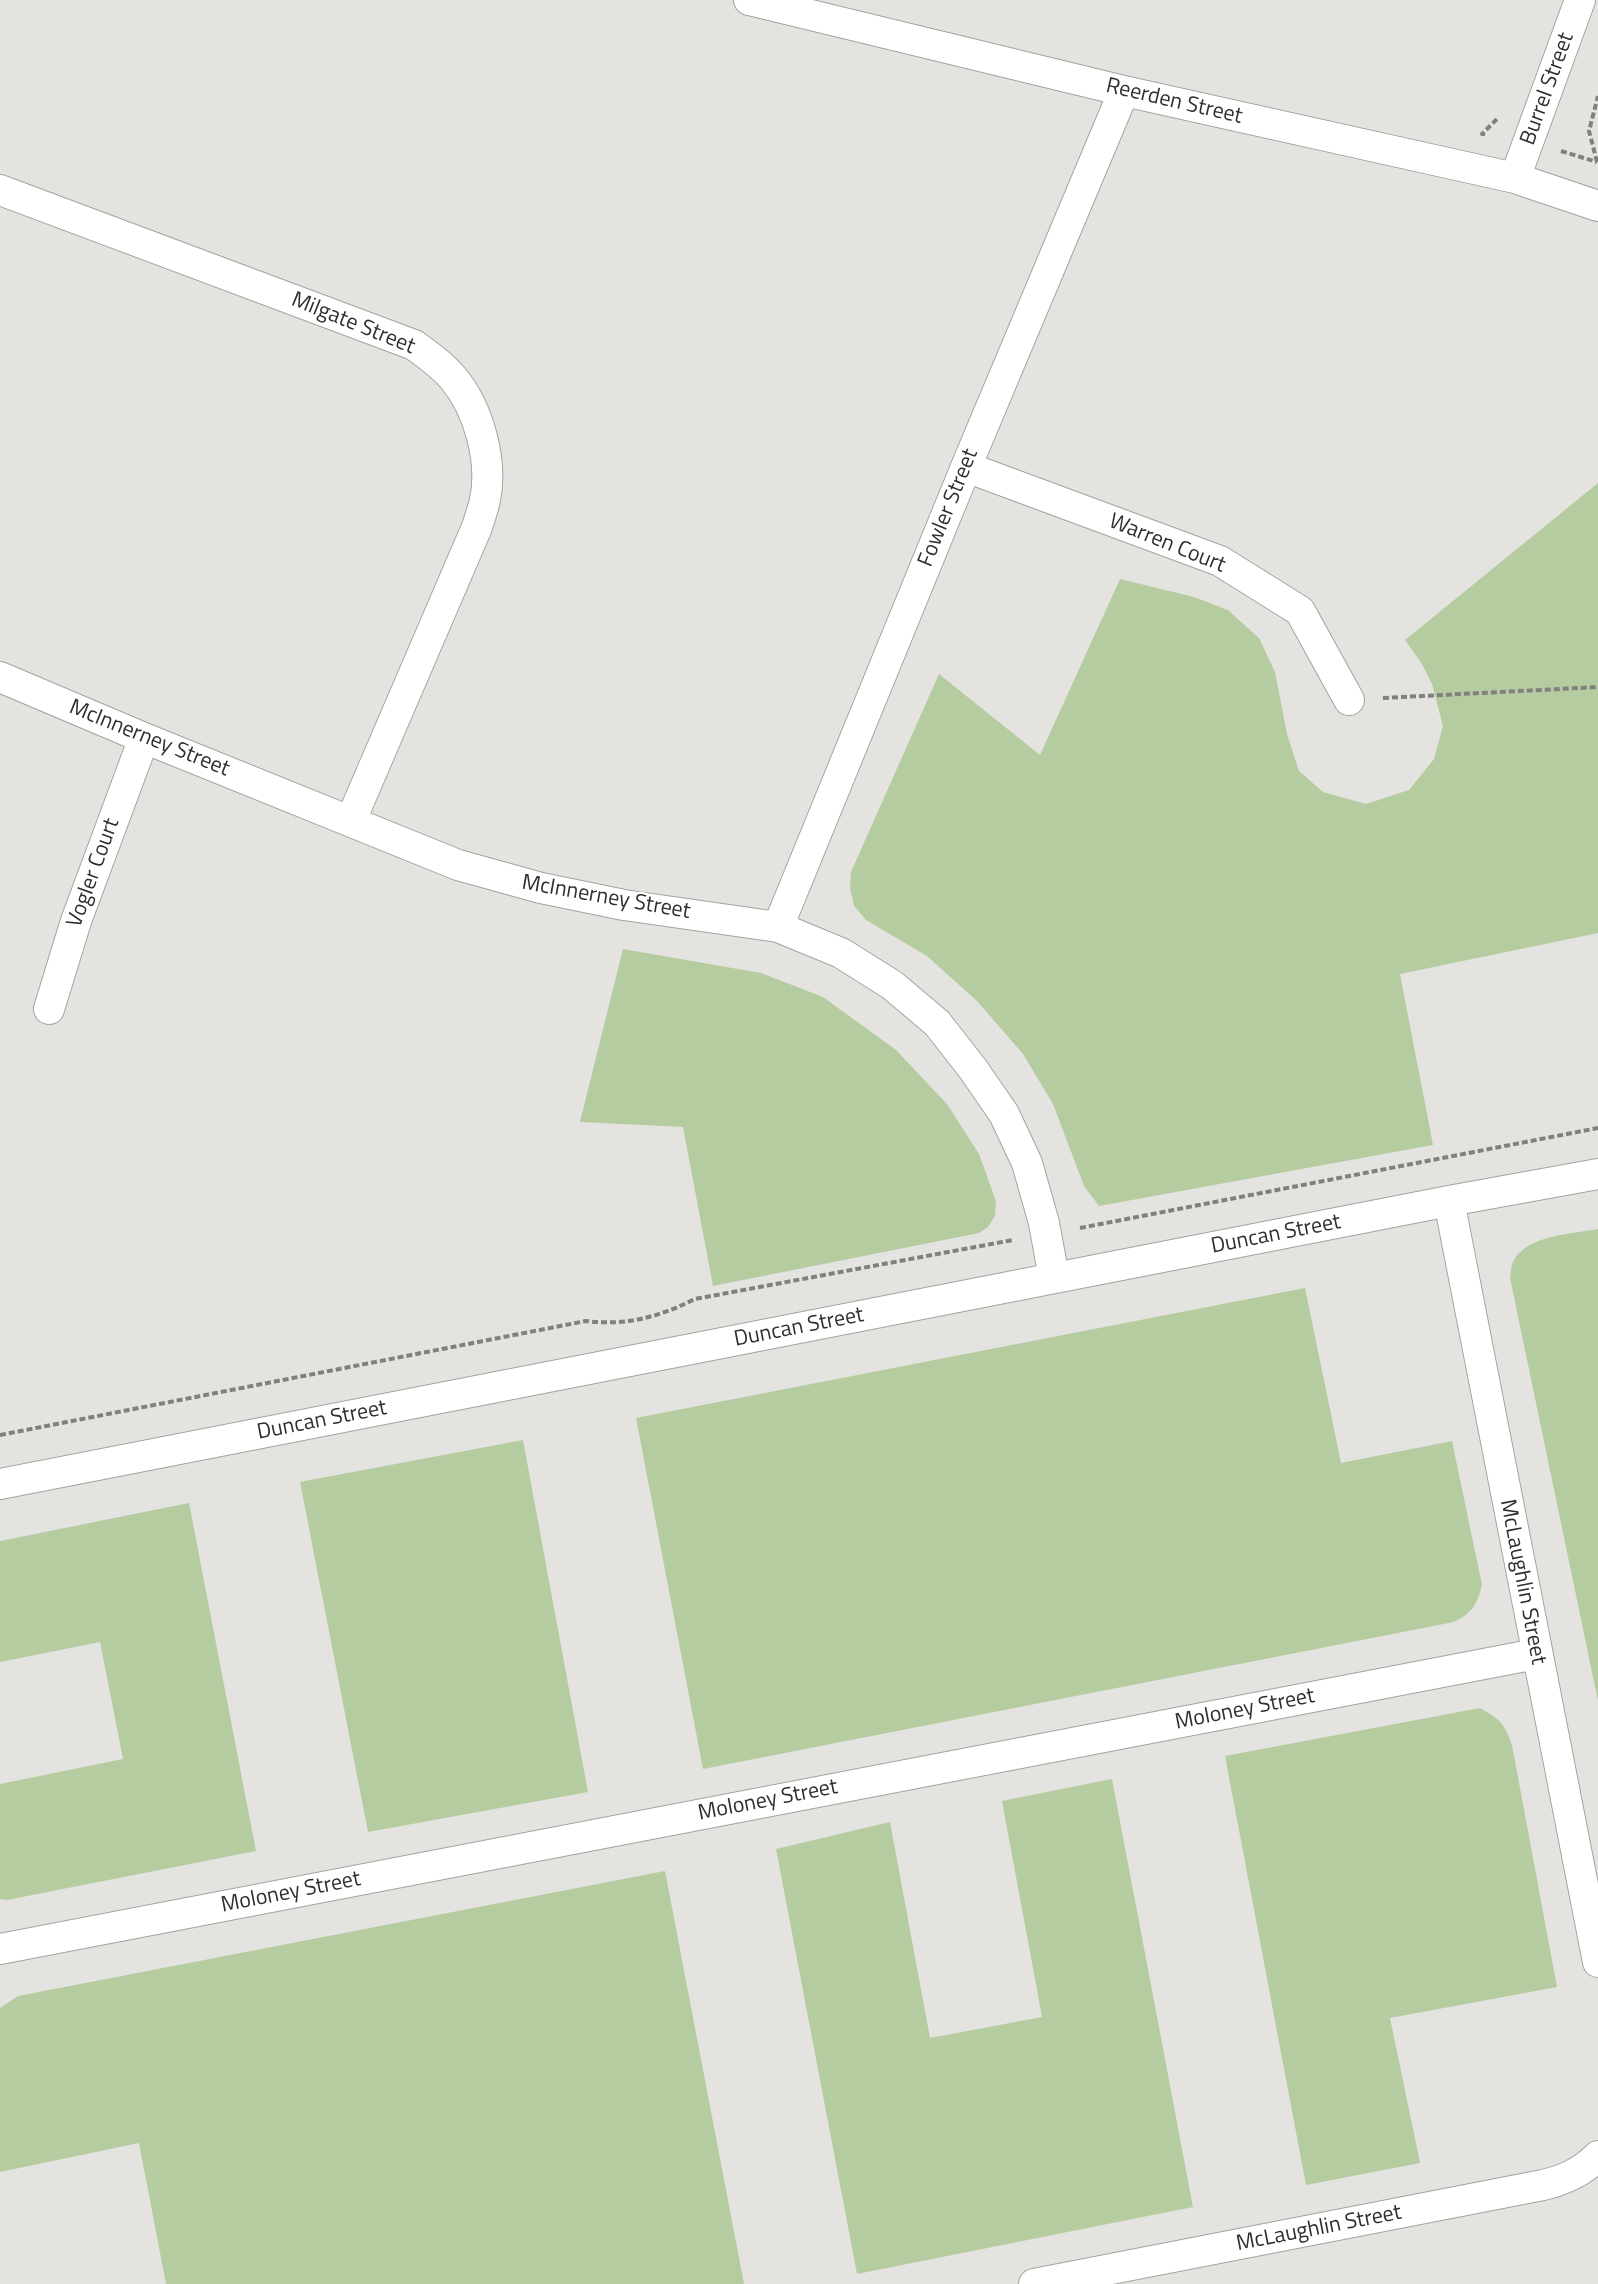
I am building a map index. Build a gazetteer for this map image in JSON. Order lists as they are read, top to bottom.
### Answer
{
  "streets": {
    "street": [
      "Burrel Street",
      "Reerden Street",
      "Milgate Street",
      "Fowler Street",
      "Warren Court",
      "McInnerney Street",
      "Vogler Court",
      "Duncan Street",
      "McLaughlin Street",
      "Moloney Street"
    ]
  },
  "crossings": [
    ["Burrel Street", "Reerden Street"],
    ["Reerden Street", "Fowler Street"],
    ["Milgate Street", "McInnerney Street"],
    ["Fowler Street", "Warren Court"],
    ["Fowler Street", "McInnerney Street"],
    ["McInnerney Street", "Vogler Court"],
    ["McInnerney Street", "Duncan Street"],
    ["Duncan Street", "McLaughlin Street"],
    ["McLaughlin Street", "Moloney Street"]
  ]
}
